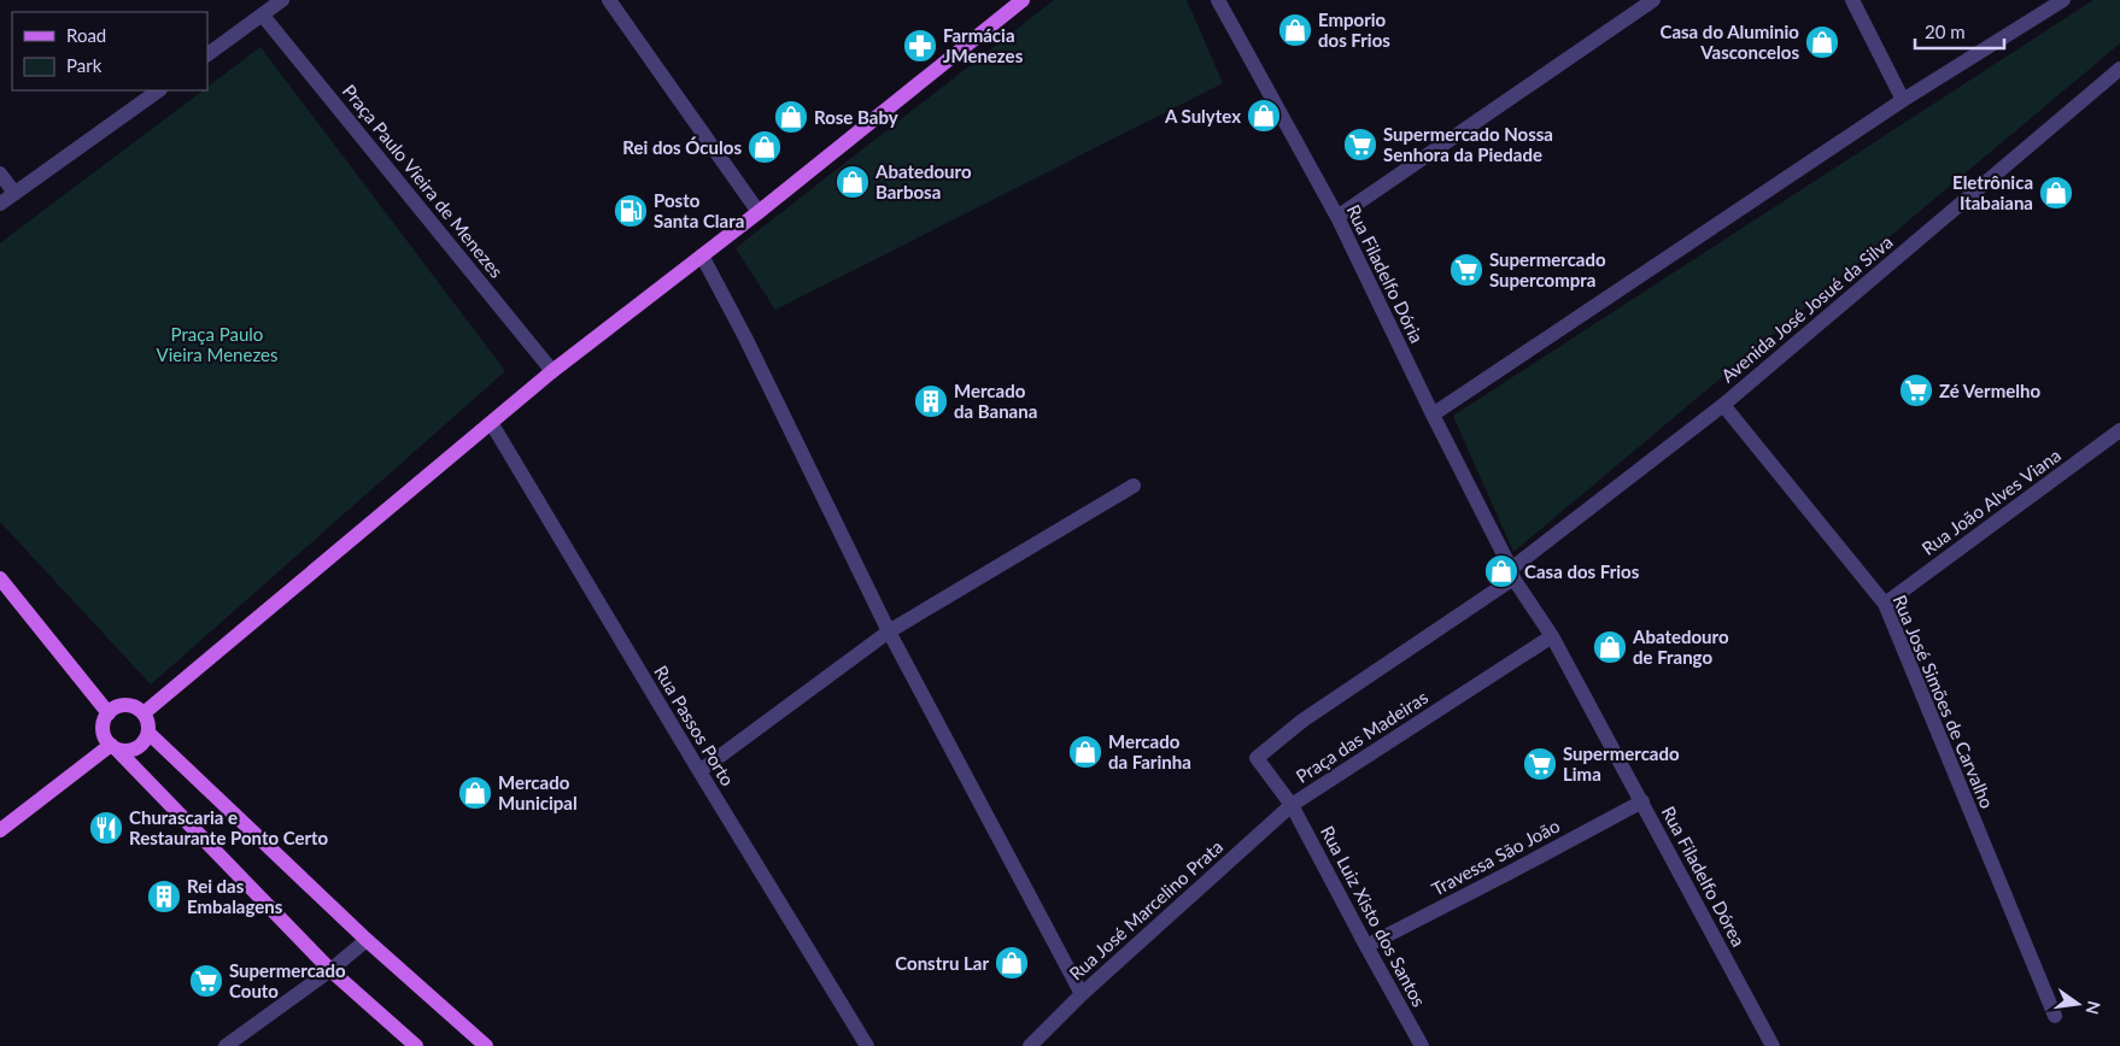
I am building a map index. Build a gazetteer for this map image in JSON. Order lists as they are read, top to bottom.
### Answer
{
  "streets": {
    "street": [
      "Praça Paulo Vieira de Menezes",
      "Rua Filadelfo Dória",
      "Avenida José Josué da Silva",
      "Rua João Alves Viana",
      "Rua José Simões de Carvalho",
      "Rua Passos Porto",
      "Praça das Madeiras",
      "Travessa São João",
      "Rua Filadelfo Dórea",
      "Rua José Marcelino Prata",
      "Rua Luiz Xisto dos Santos"
    ]
  },
  "crossings": [
    ["Rua Filadelfo Dória", "Avenida José Josué da Silva"],
    ["Rua Filadelfo Dória", "Praça das Madeiras"],
    ["Rua Filadelfo Dória", "Rua Filadelfo Dórea"],
    ["Avenida José Josué da Silva", "Rua José Simões de Carvalho"],
    ["Avenida José Josué da Silva", "Praça das Madeiras"],
    ["Avenida José Josué da Silva", "Rua Filadelfo Dórea"],
    ["Rua João Alves Viana", "Rua José Simões de Carvalho"],
    ["Praça das Madeiras", "Rua Filadelfo Dórea"],
    ["Praça das Madeiras", "Rua José Marcelino Prata"],
    ["Praça das Madeiras", "Rua Luiz Xisto dos Santos"],
    ["Travessa São João", "Rua Filadelfo Dórea"],
    ["Travessa São João", "Rua Luiz Xisto dos Santos"],
    ["Rua José Marcelino Prata", "Rua Luiz Xisto dos Santos"]
  ],
  "parks": ["Praça Paulo Vieira Menezes"],
  "places": {
    "shop": [
      "Emporio dos Frios",
      "Casa do Aluminio Vasconcelos",
      "A Sulytex",
      "Rose Baby",
      "Rei dos Óculos",
      "Abatedouro Barbosa",
      "Eletrônica Itabaiana",
      "Casa dos Frios",
      "Abatedouro de Frango",
      "Mercado da Farinha",
      "Mercado Municipal",
      "Constru Lar"
    ],
    "pharmacy": ["Farmácia JMenezes"],
    "supermarket": [
      "Supermercado Nossa Senhora da Piedade",
      "Supermercado Supercompra",
      "Zé Vermelho",
      "Supermercado Lima",
      "Supermercado Couto"
    ],
    "fuel station": ["Posto Santa Clara"],
    "building": ["Mercado da Banana", "Rei das Embalagens"],
    "restaurant": ["Churascaria e Restaurante Ponto Certo"]
  },
  "legend": ["Road", "Park"],
  "scale_bar": "20 m",
  "north": "right"
}
